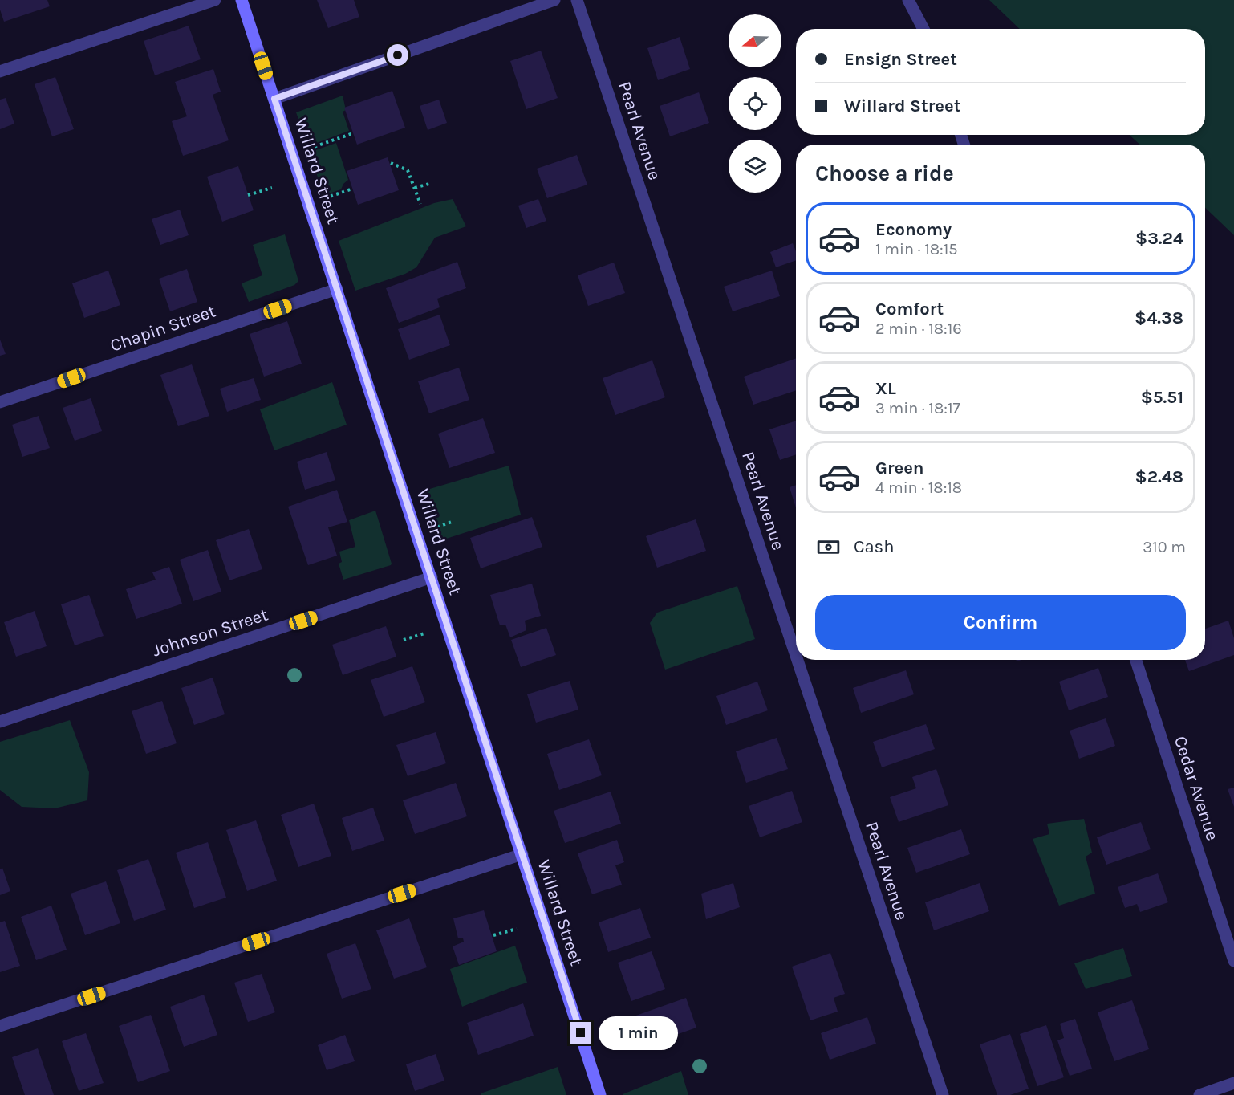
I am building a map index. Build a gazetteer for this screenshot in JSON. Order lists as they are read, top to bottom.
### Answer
{
  "streets": {
    "street": [
      "Pearl Avenue",
      "Willard Street",
      "Chapin Street",
      "Johnson Street",
      "Cedar Avenue"
    ]
  },
  "crossings": [
    ["Willard Street", "Chapin Street"],
    ["Willard Street", "Johnson Street"]
  ],
  "north": "left",
  "page": {
    "banner": ["Ensign Street", "Willard Street"],
    "heading": "Choose a ride",
    "list": [
      {
        "name": "Economy",
        "note": "1 min · 18:15",
        "value": "$3.24"
      },
      {
        "name": "Comfort",
        "note": "2 min · 18:16",
        "value": "$4.38"
      },
      {
        "name": "XL",
        "note": "3 min · 18:17",
        "value": "$5.51"
      },
      {
        "name": "Green",
        "note": "4 min · 18:18",
        "value": "$2.48"
      }
    ],
    "pay": ["Cash", "310 m"],
    "buttons": "Confirm",
    "bubble": "1 min"
  }
}
